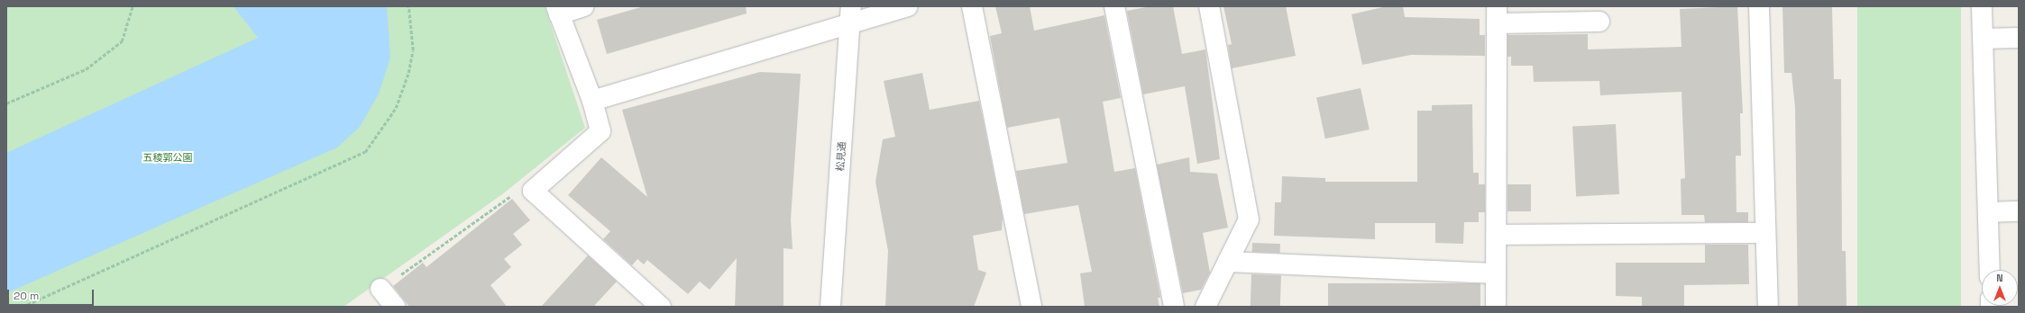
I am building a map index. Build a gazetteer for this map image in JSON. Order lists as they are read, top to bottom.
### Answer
{
  "streets": {
    "street": ["松見通"]
  },
  "parks": ["五稜郭公園"],
  "scale_bar": "20 m",
  "north": "top"
}
